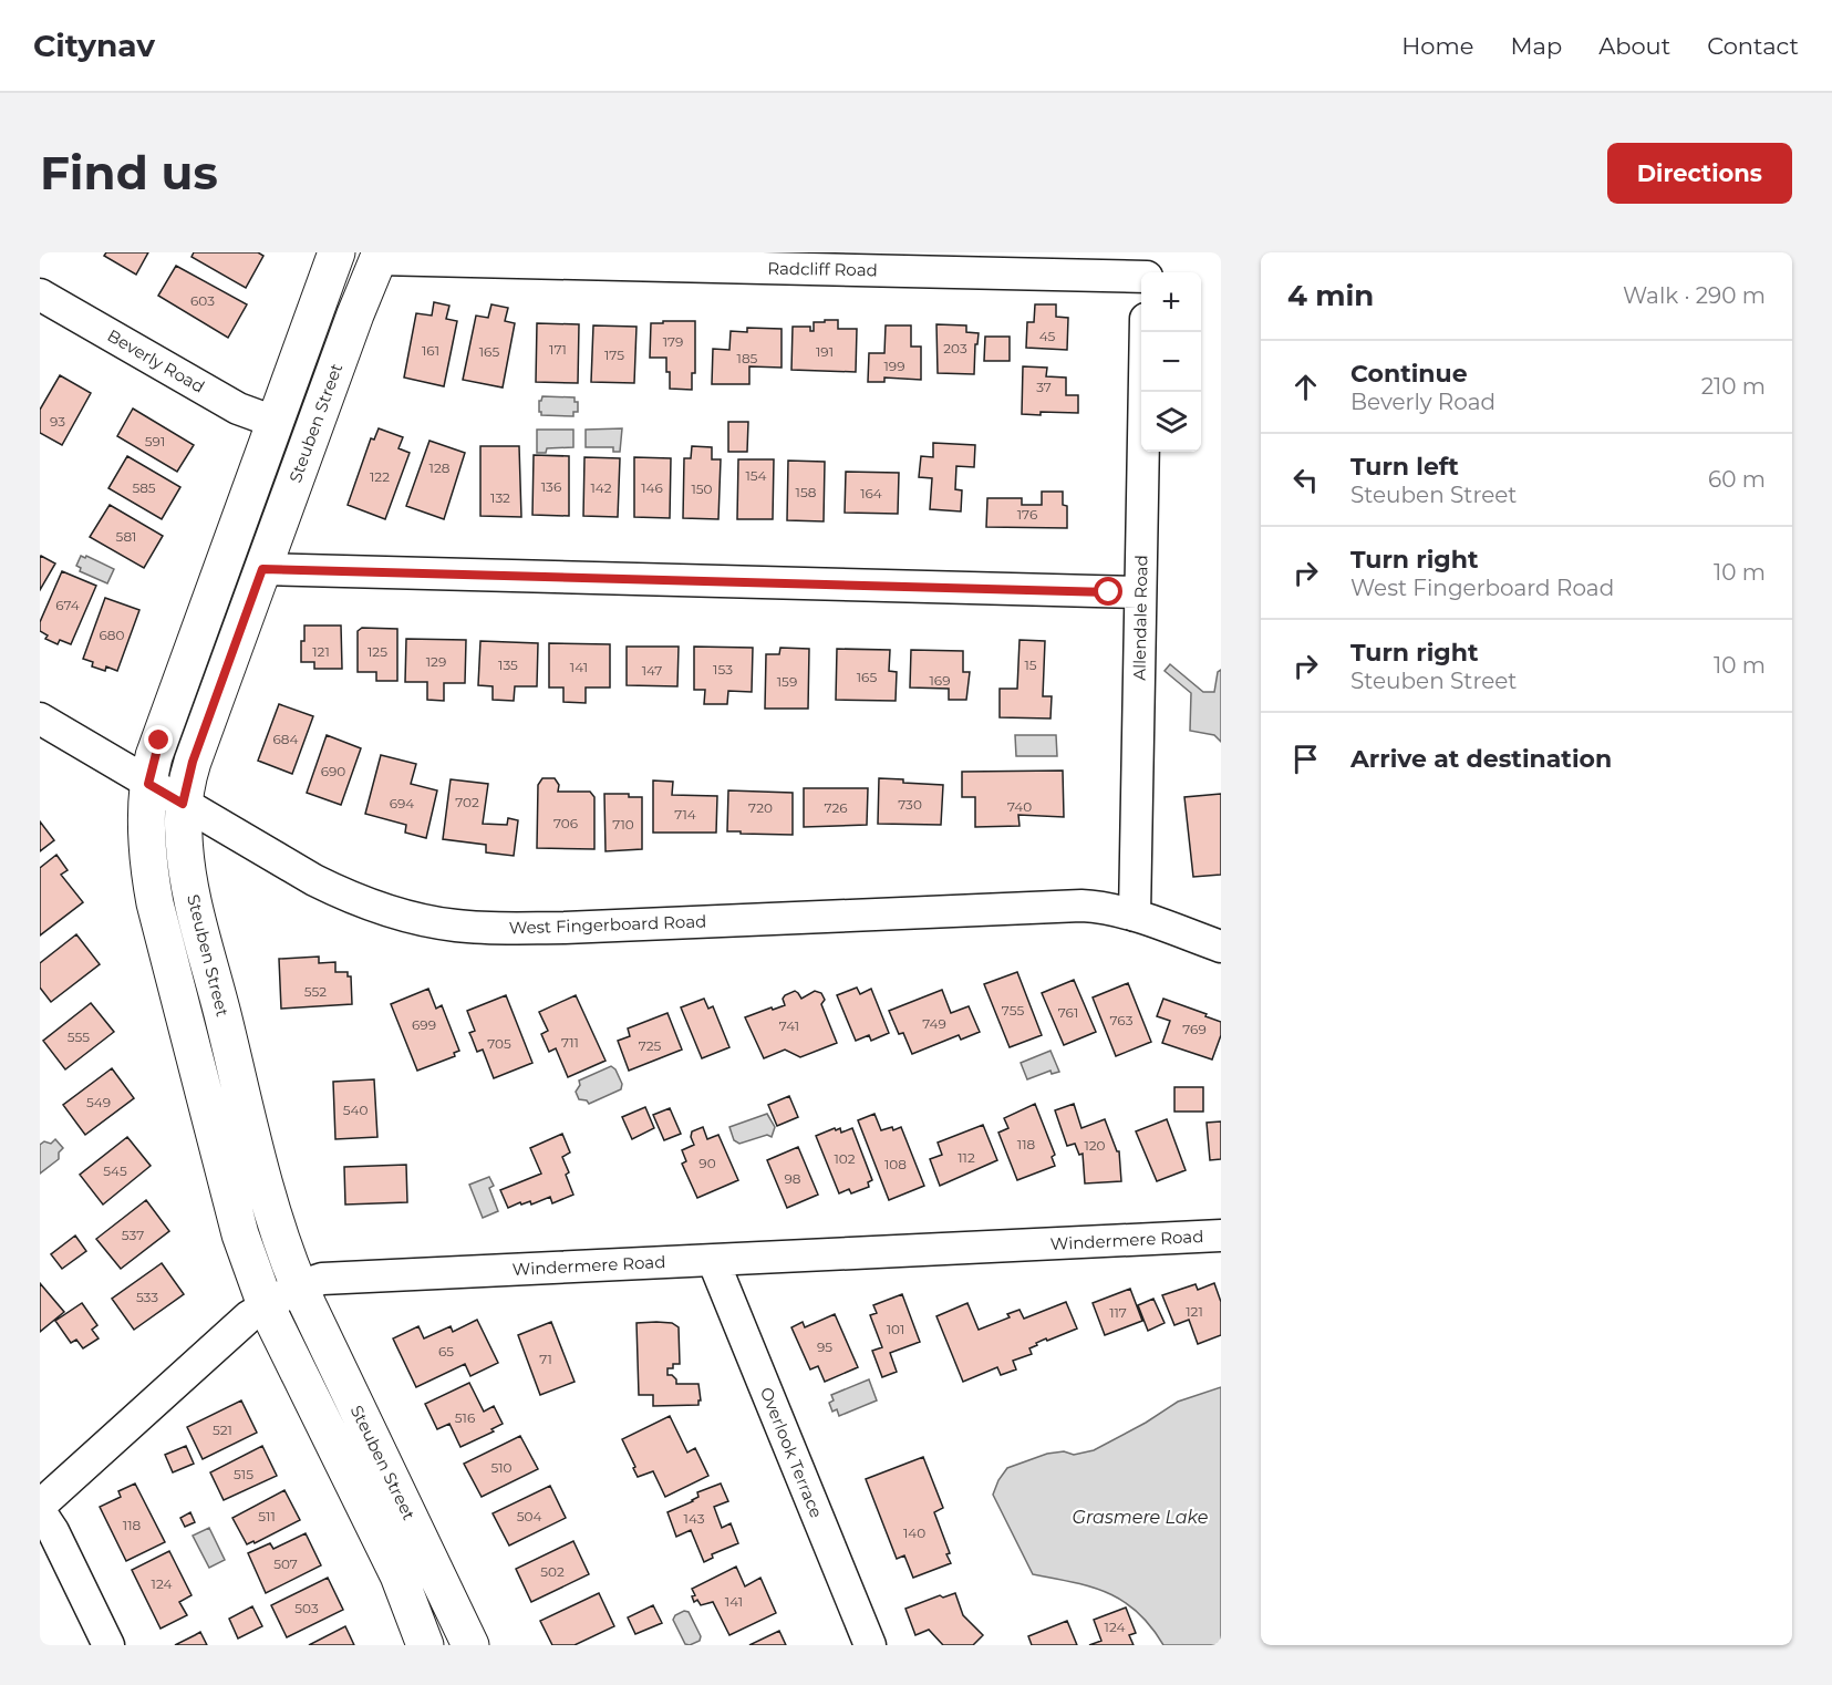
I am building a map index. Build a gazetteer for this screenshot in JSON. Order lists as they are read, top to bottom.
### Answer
{
  "streets": {
    "main road": ["Steuben Street"],
    "street": [
      "Radcliff Road",
      "Beverly Road",
      "Allendale Road",
      "West Fingerboard Road",
      "Windermere Road",
      "Overlook Terrace"
    ]
  },
  "crossings": [
    ["Radcliff Road", "Steuben Street"],
    ["Steuben Street", "West Fingerboard Road"],
    ["Steuben Street", "Windermere Road"],
    ["Allendale Road", "West Fingerboard Road"],
    ["Windermere Road", "Overlook Terrace"]
  ],
  "water": ["Grasmere Lake"],
  "house_numbers": [
    "603",
    "45",
    "179",
    "203",
    "171",
    "161",
    "165",
    "191",
    "175",
    "185",
    "199",
    "37",
    "93",
    "591",
    "128",
    "154",
    "122",
    "136",
    "585",
    "142",
    "146",
    "150",
    "158",
    "164",
    "132",
    "176",
    "581",
    "674",
    "680",
    "121",
    "125",
    "129",
    "135",
    "15",
    "141",
    "153",
    "147",
    "165",
    "169",
    "159",
    "684",
    "690",
    "702",
    "694",
    "730",
    "740",
    "720",
    "726",
    "714",
    "706",
    "710",
    "552",
    "755",
    "761",
    "763",
    "749",
    "699",
    "741",
    "769",
    "555",
    "711",
    "705",
    "725",
    "549",
    "540",
    "118",
    "120",
    "112",
    "102",
    "90",
    "108",
    "545",
    "98",
    "537",
    "533",
    "121",
    "117",
    "101",
    "95",
    "65",
    "71",
    "516",
    "521",
    "510",
    "515",
    "511",
    "504",
    "143",
    "118",
    "140",
    "507",
    "502",
    "124",
    "141",
    "503",
    "124"
  ],
  "page": {
    "header": "Citynav",
    "nav": [
      "Home",
      "Map",
      "About",
      "Contact"
    ],
    "buttons": "Directions",
    "title": "Find us",
    "heading": ["4 min", "Walk · 290 m"],
    "map_buttons": ["+", "−"],
    "list": [
      ["Continue", "Beverly Road", "210 m"],
      ["Turn left", "Steuben Street", "60 m"],
      ["Turn right", "West Fingerboard Road", "10 m"],
      ["Turn right", "Steuben Street", "10 m"],
      "Arrive at destination"
    ]
  }
}
